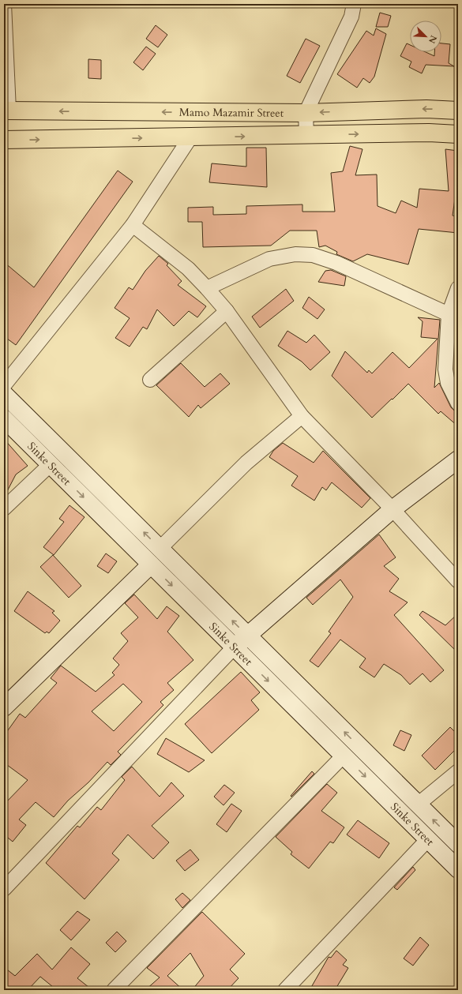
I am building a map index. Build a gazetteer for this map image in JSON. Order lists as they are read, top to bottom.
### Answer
{
  "streets": {
    "main road": ["Mamo Mazamir Street"],
    "street": ["Sinke Street"]
  },
  "north": "bottom right"
}
